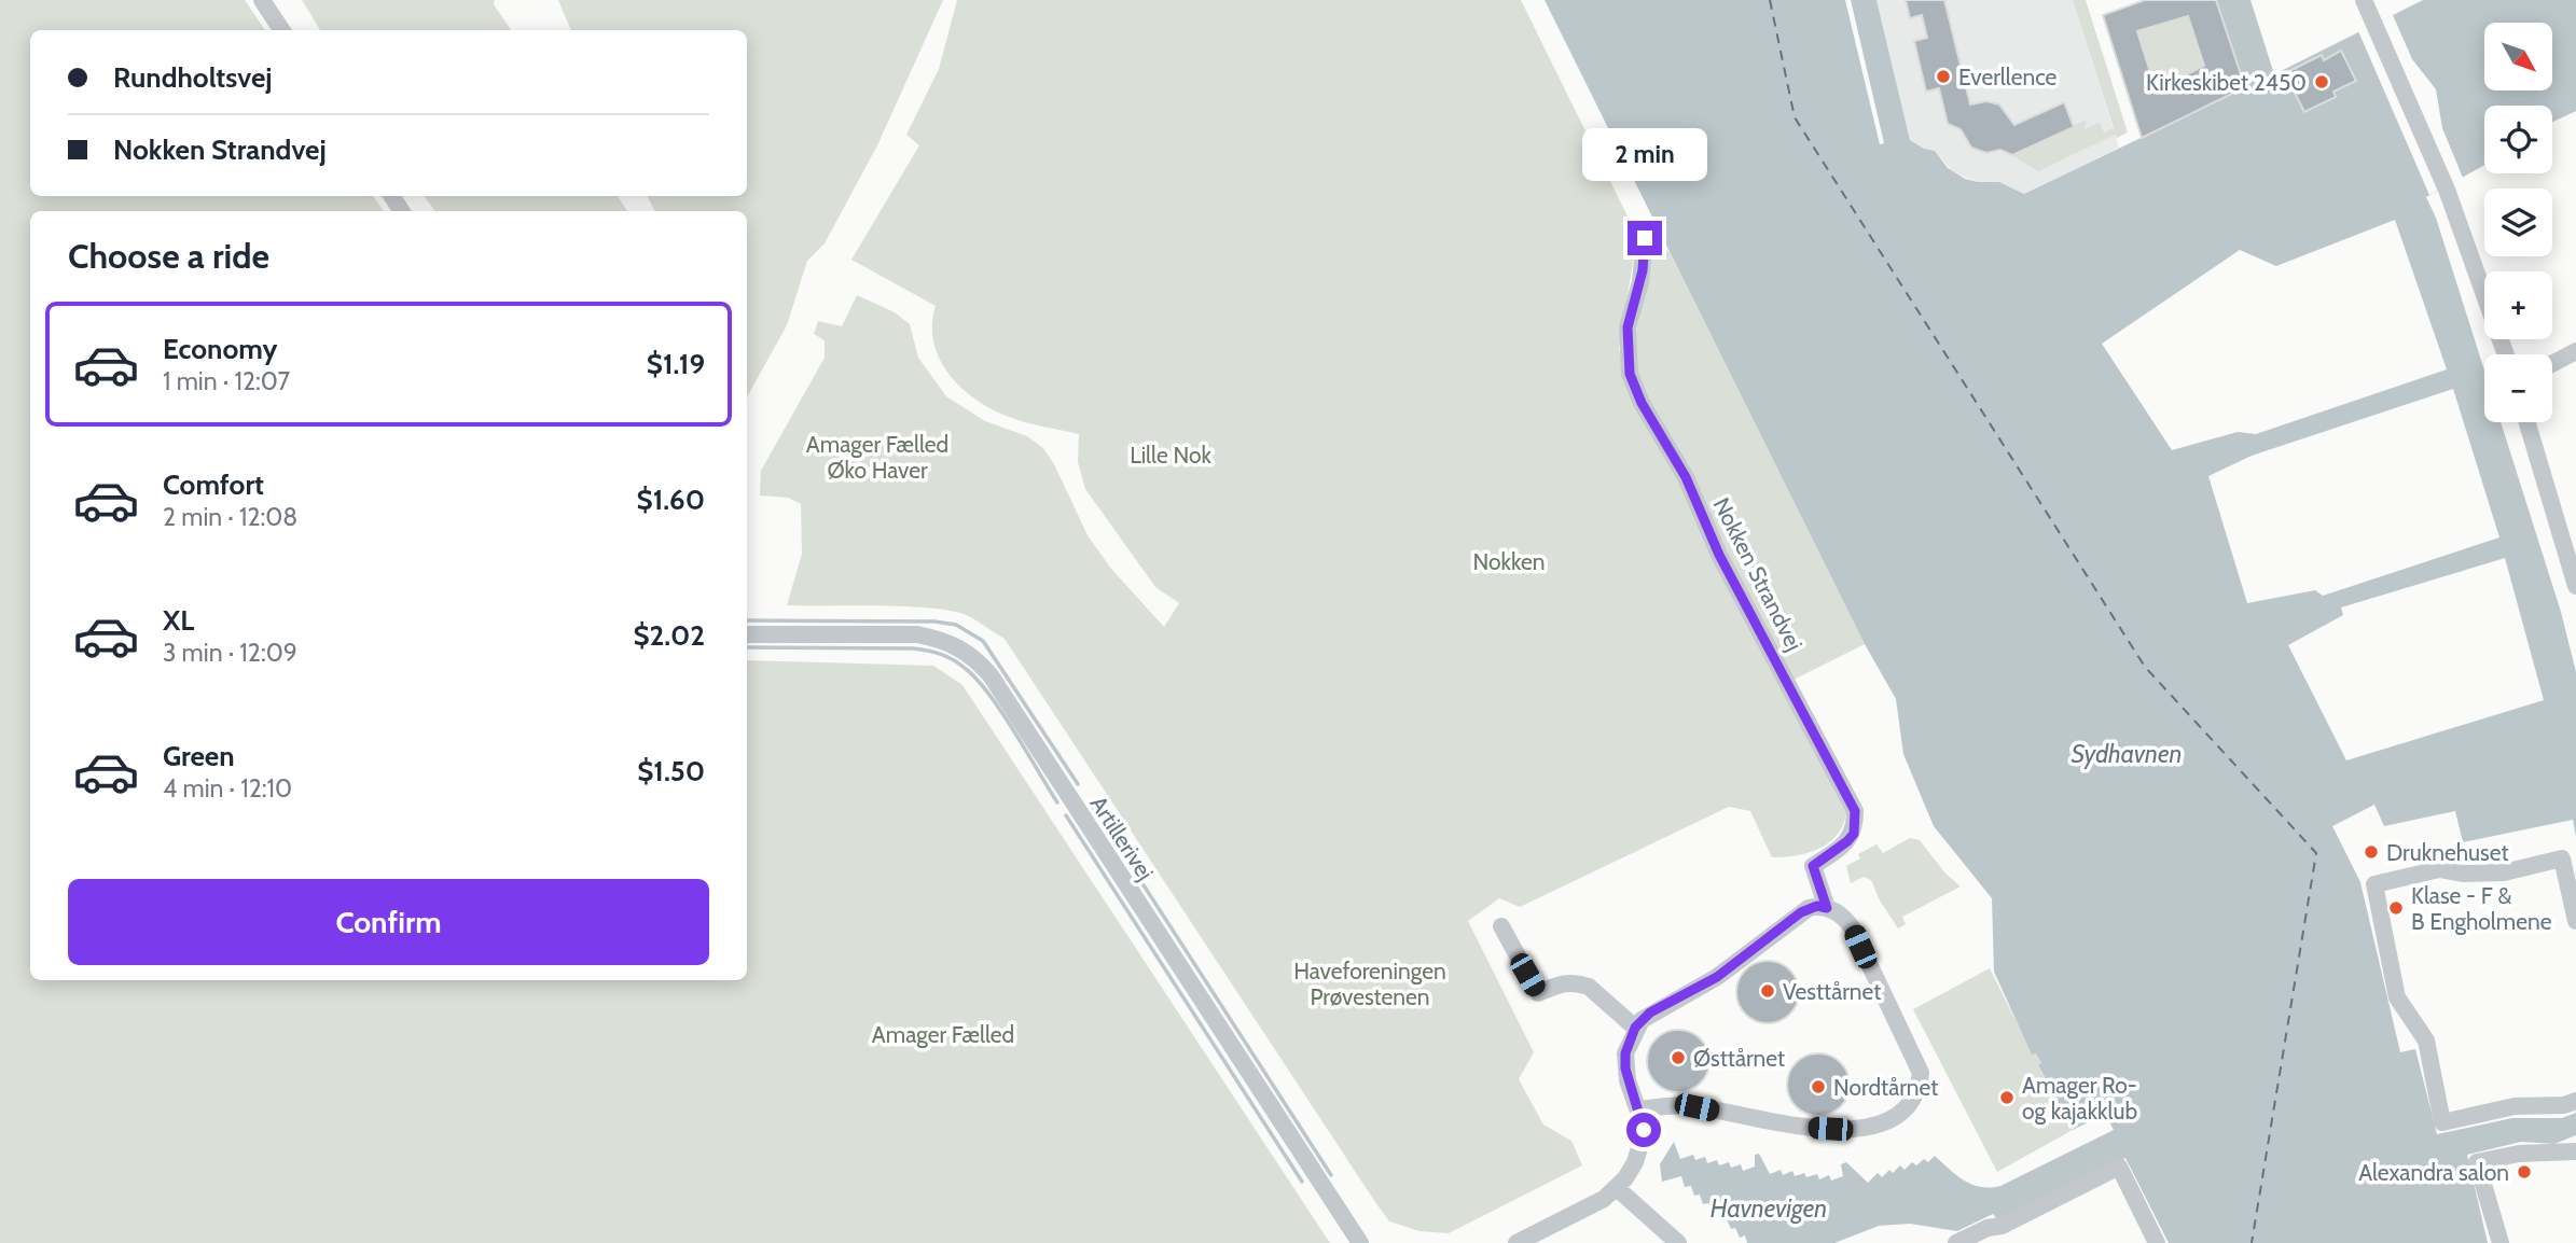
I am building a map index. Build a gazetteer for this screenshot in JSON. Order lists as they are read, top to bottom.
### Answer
{
  "streets": {
    "street": ["Nokken Strandvej", "Artillerivej"]
  },
  "water": ["Sydhavnen", "Havnevigen"],
  "parks": [
    "Amager Fælled Øko Haver",
    "Lille Nok",
    "Nokken",
    "Haveforeningen Prøvestenen",
    "Amager Fælled"
  ],
  "places": [
    "Everllence",
    "Kirkeskibet 2450",
    "Druknehuset",
    "Klase - F & B Engholmene",
    "Vesttårnet",
    "Østtårnet",
    "Nordtårnet",
    "Amager Ro- og kajakklub",
    "Alexandra salon"
  ],
  "north": "bottom right",
  "page": {
    "map_buttons": ["+", "−"],
    "banner": ["Rundholtsvej", "Nokken Strandvej"],
    "bubble": "2 min",
    "heading": "Choose a ride",
    "list": [
      {
        "name": "Economy",
        "note": "1 min · 12:07",
        "value": "$1.19"
      },
      {
        "name": "Comfort",
        "note": "2 min · 12:08",
        "value": "$1.60"
      },
      {
        "name": "XL",
        "note": "3 min · 12:09",
        "value": "$2.02"
      },
      {
        "name": "Green",
        "note": "4 min · 12:10",
        "value": "$1.50"
      }
    ],
    "buttons": "Confirm"
  }
}
